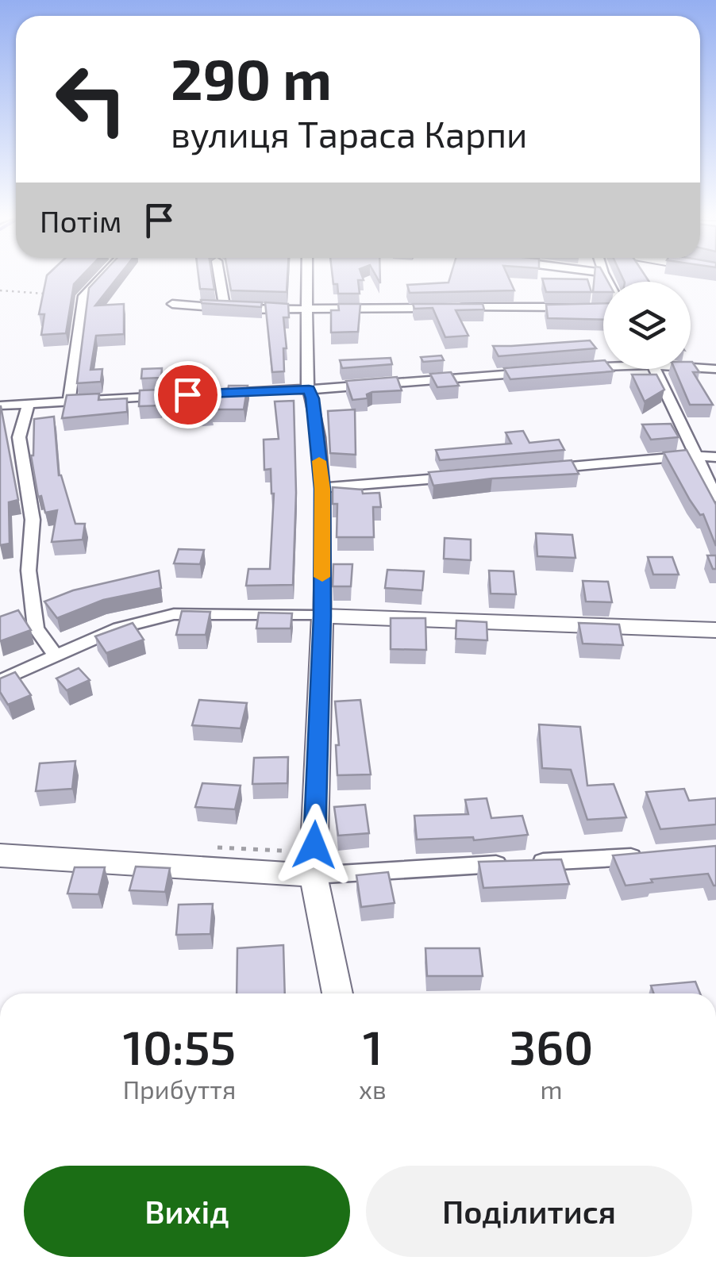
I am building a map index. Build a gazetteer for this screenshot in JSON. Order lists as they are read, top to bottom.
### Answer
{
  "page": {
    "turn": ["290 m", "вулиця Тараса Карпи"],
    "then": "Потім",
    "eta": [
      "10:55",
      "Прибуття",
      "1",
      "хв",
      "360",
      "m"
    ],
    "buttons": ["Вихід", "Поділитися"]
  }
}
